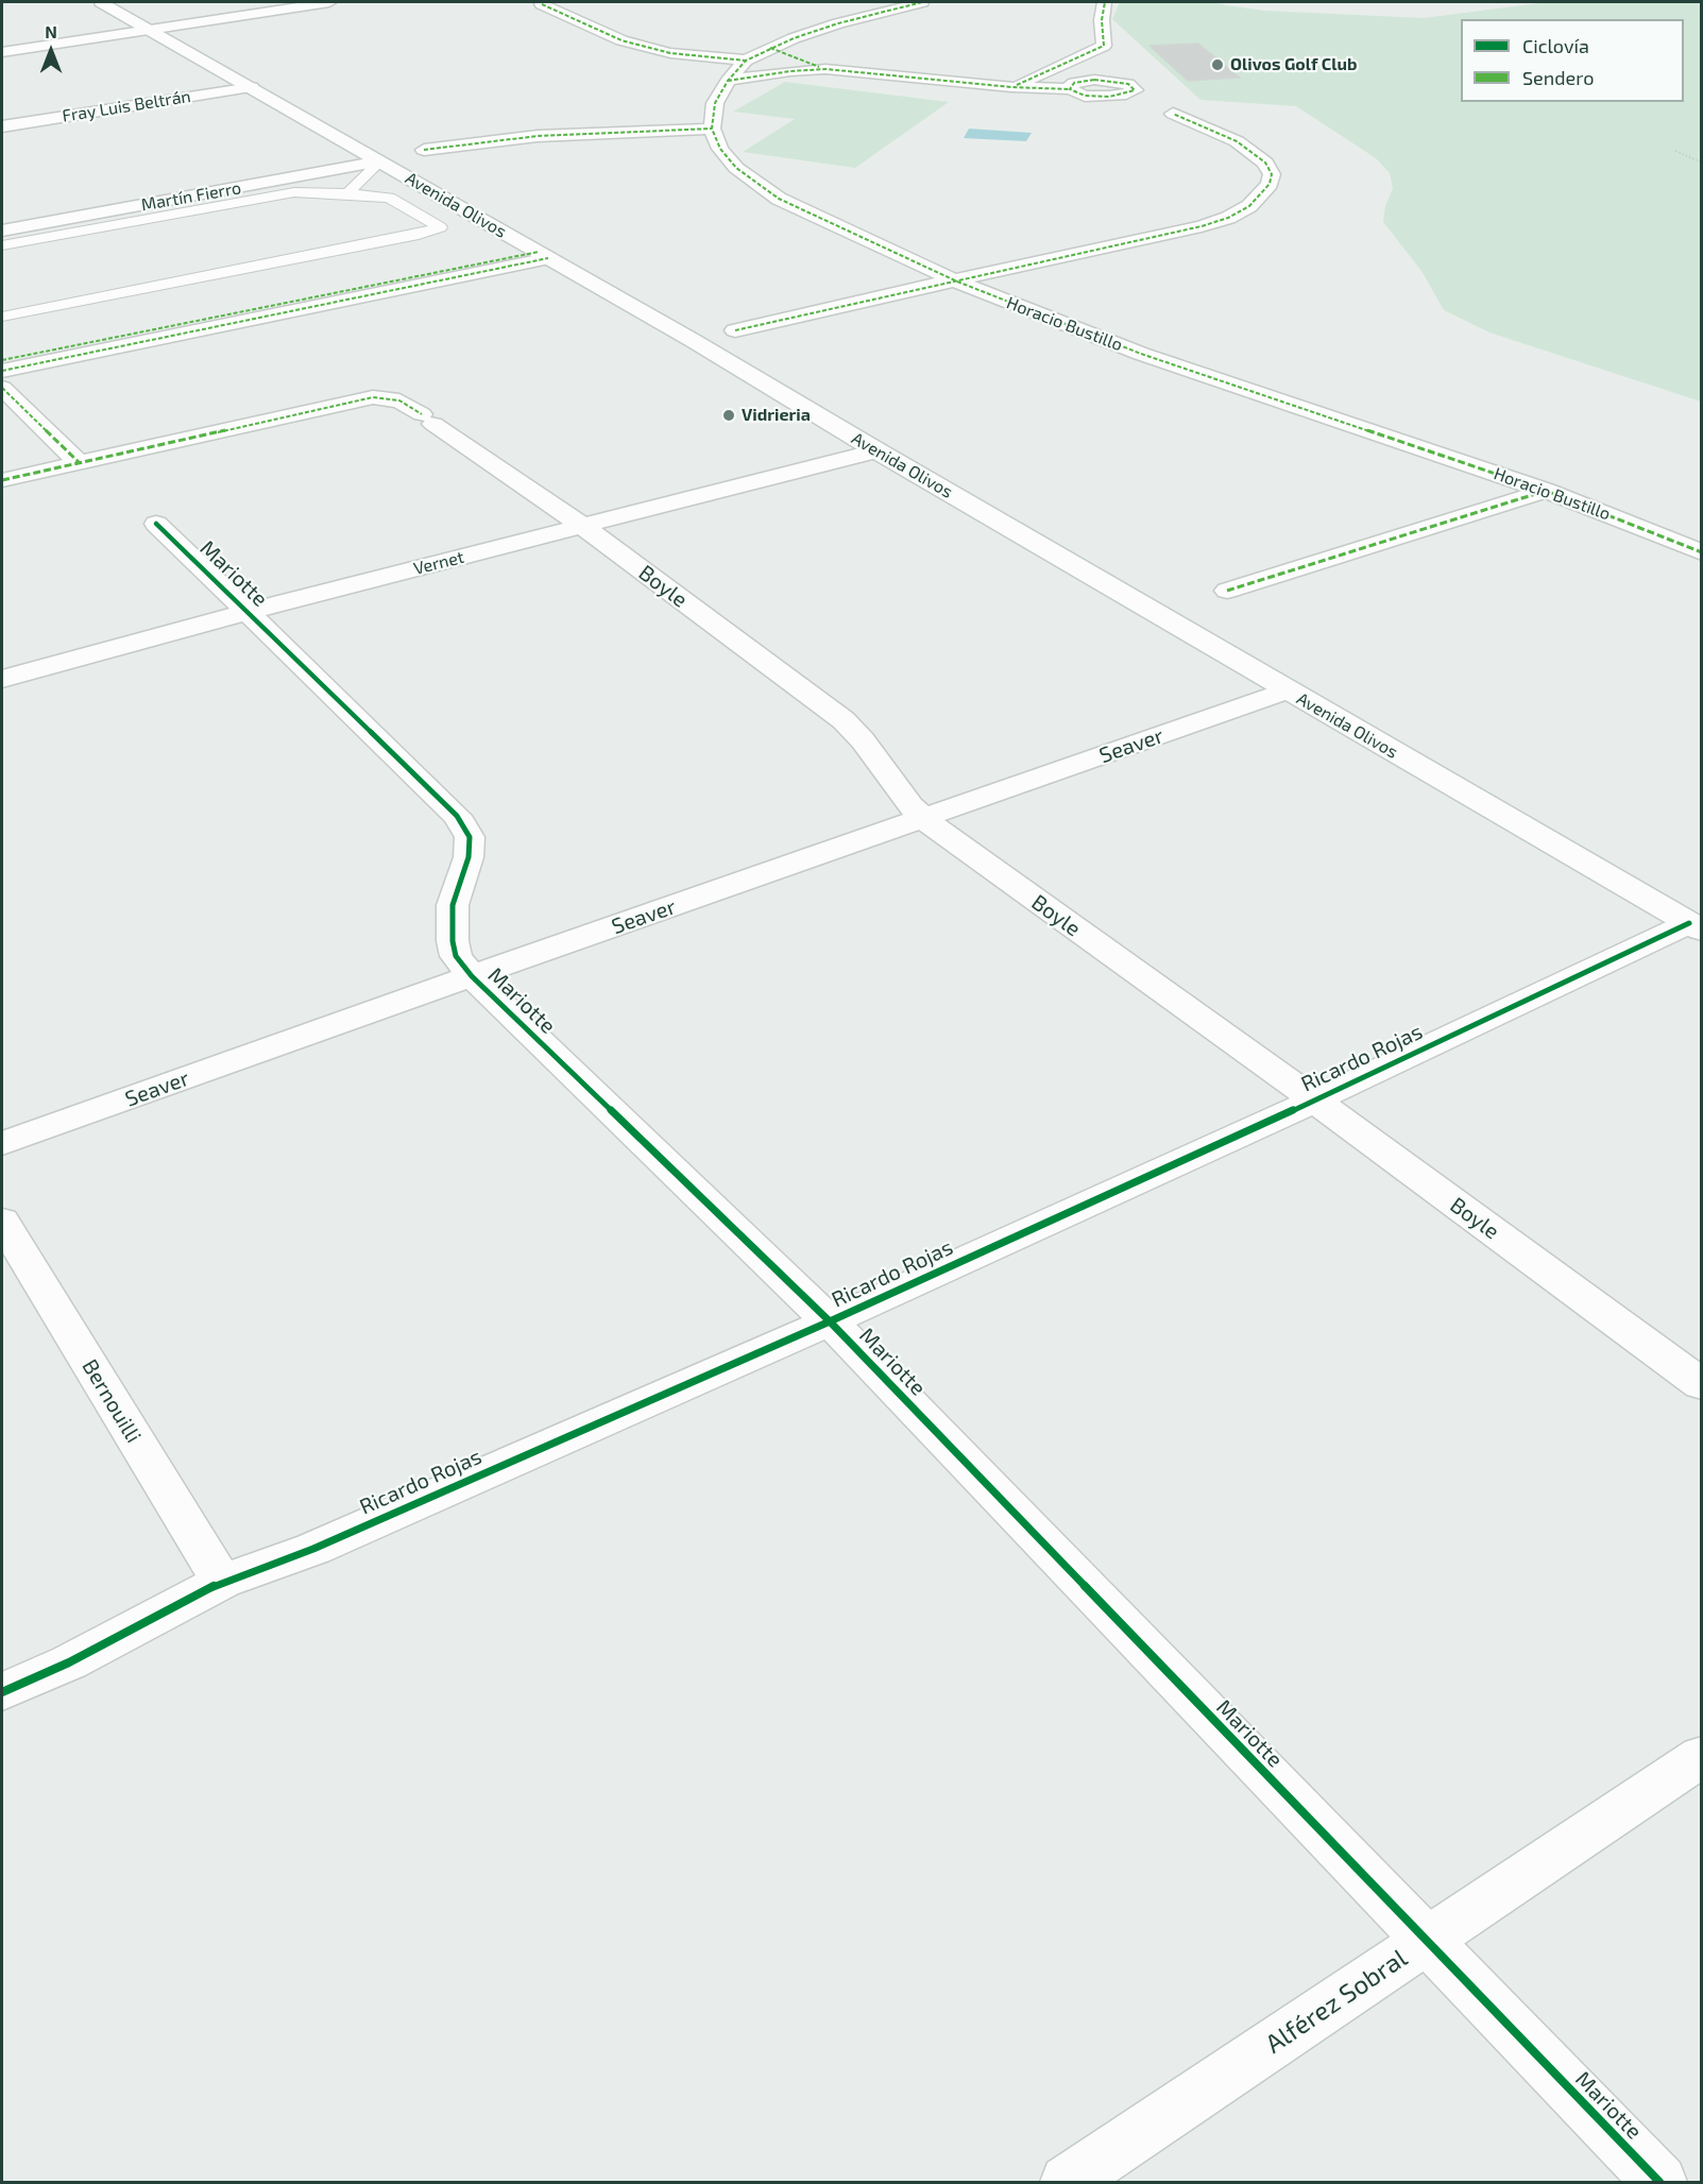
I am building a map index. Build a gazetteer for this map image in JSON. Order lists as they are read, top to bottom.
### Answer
{
  "streets": {
    "street": [
      "Fray Luis Beltrán",
      "Martín Fierro",
      "Avenida Olivos",
      "Horacio Bustillo",
      "Vernet",
      "Mariotte",
      "Boyle",
      "Seaver",
      "Ricardo Rojas",
      "Bernouilli",
      "Alférez Sobral"
    ]
  },
  "crossings": [
    ["Fray Luis Beltrán", "Avenida Olivos"],
    ["Martín Fierro", "Avenida Olivos"],
    ["Avenida Olivos", "Vernet"],
    ["Avenida Olivos", "Seaver"],
    ["Avenida Olivos", "Ricardo Rojas"],
    ["Vernet", "Mariotte"],
    ["Vernet", "Boyle"],
    ["Mariotte", "Seaver"],
    ["Mariotte", "Ricardo Rojas"],
    ["Mariotte", "Alférez Sobral"],
    ["Boyle", "Seaver"],
    ["Boyle", "Ricardo Rojas"],
    ["Ricardo Rojas", "Bernouilli"]
  ],
  "places": ["Olivos Golf Club", "Vidrieria"],
  "legend": ["Ciclovía", "Sendero"],
  "north": "top"
}
